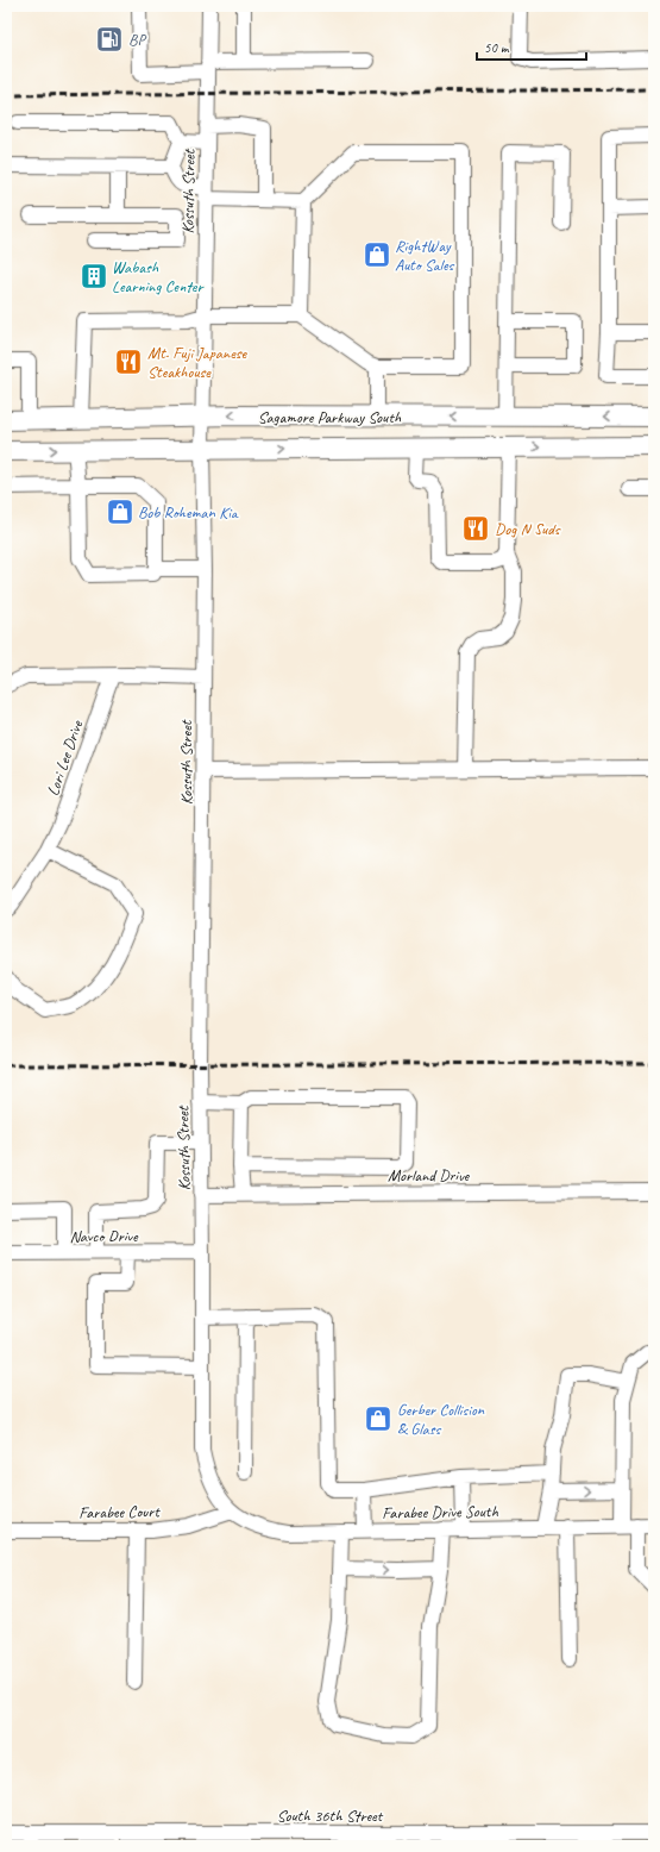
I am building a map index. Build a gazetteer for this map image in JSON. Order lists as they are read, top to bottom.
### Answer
{
  "streets": {
    "main road": ["Sagamore Parkway South"],
    "street": [
      "Kossuth Street",
      "Lori Lee Drive",
      "Morland Drive",
      "Navco Drive",
      "Farabee Court",
      "Farabee Drive South",
      "South 36th Street"
    ]
  },
  "crossings": [
    ["Kossuth Street", "Sagamore Parkway South"],
    ["Kossuth Street", "Morland Drive"],
    ["Kossuth Street", "Navco Drive"],
    ["Kossuth Street", "Farabee Court"],
    ["Kossuth Street", "Farabee Drive South"],
    ["Farabee Court", "Farabee Drive South"]
  ],
  "places": {
    "fuel station": ["BP"],
    "shop": ["RightWay Auto Sales", "Bob Roheman Kia", "Gerber Collision & Glass"],
    "building": ["Wabash Learning Center"],
    "restaurant": ["Mt. Fuji Japanese Steakhouse", "Dog N Suds"]
  },
  "scale_bar": "50 m"
}
